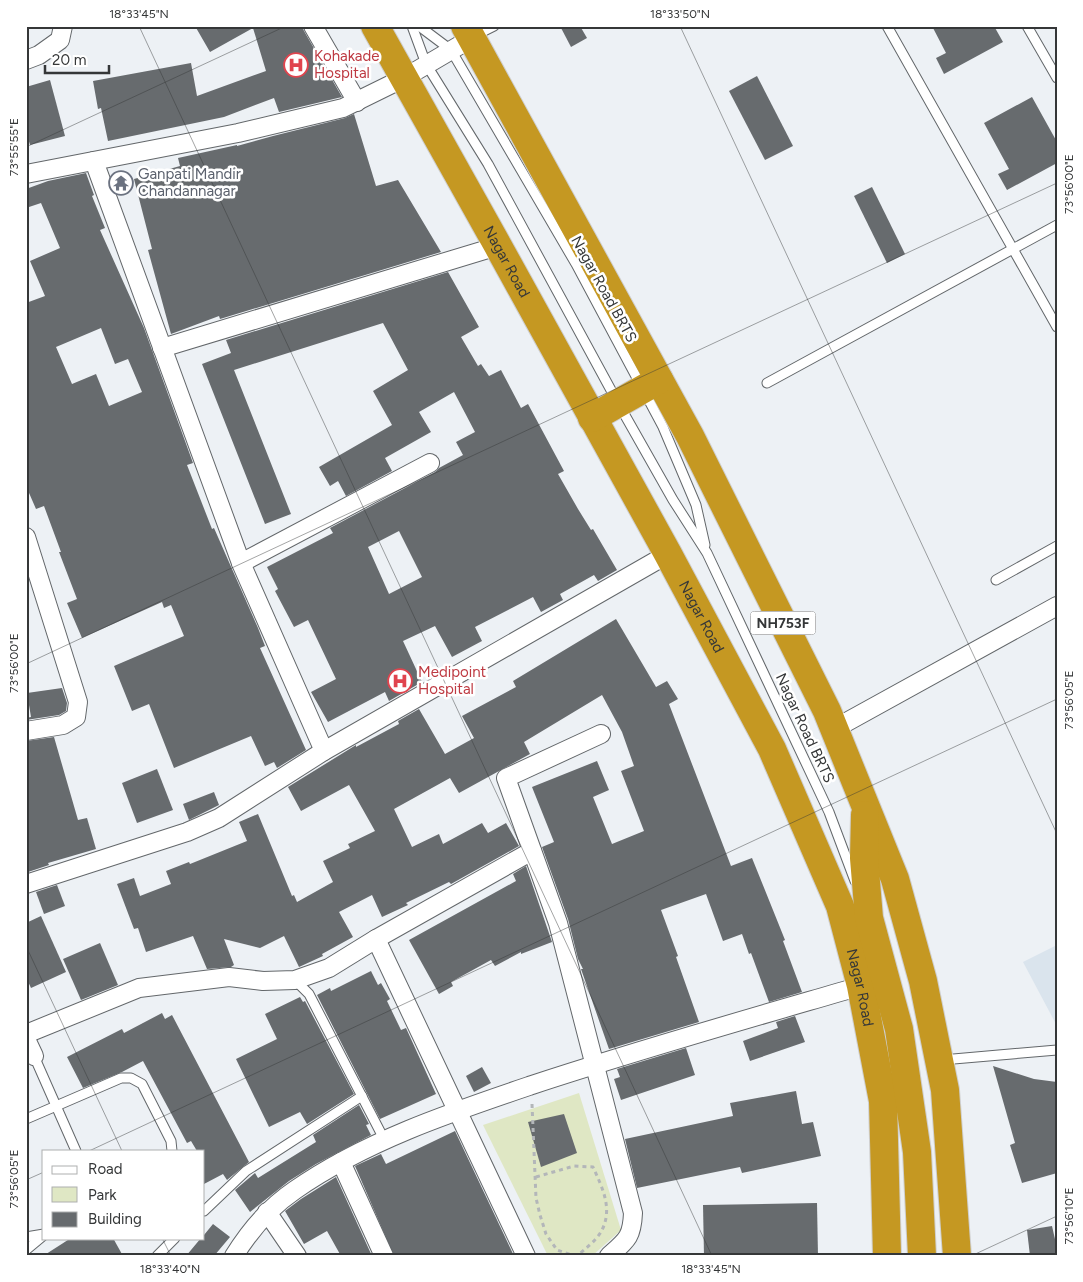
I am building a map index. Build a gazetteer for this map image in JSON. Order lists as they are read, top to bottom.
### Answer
{
  "streets": {
    "highway": ["Nagar Road", "NH753F"],
    "lane": ["Nagar Road BRTS"]
  },
  "crossings": [
    ["Nagar Road", "Nagar Road BRTS"],
    ["Nagar Road BRTS", "NH753F"]
  ],
  "places": {
    "hospital": ["Kohakade Hospital", "Medipoint Hospital"],
    "temple": ["Ganpati Mandir Chandannagar"]
  },
  "legend": ["Road", "Park", "Building"],
  "scale_bar": "20 m",
  "coordinates": [
    "18°33'45\"N",
    "18°33'50\"N",
    "73°55'55\"E",
    "73°56'00\"E",
    "73°56'05\"E",
    "73°56'10\"E",
    "18°33'40\"N"
  ]
}
